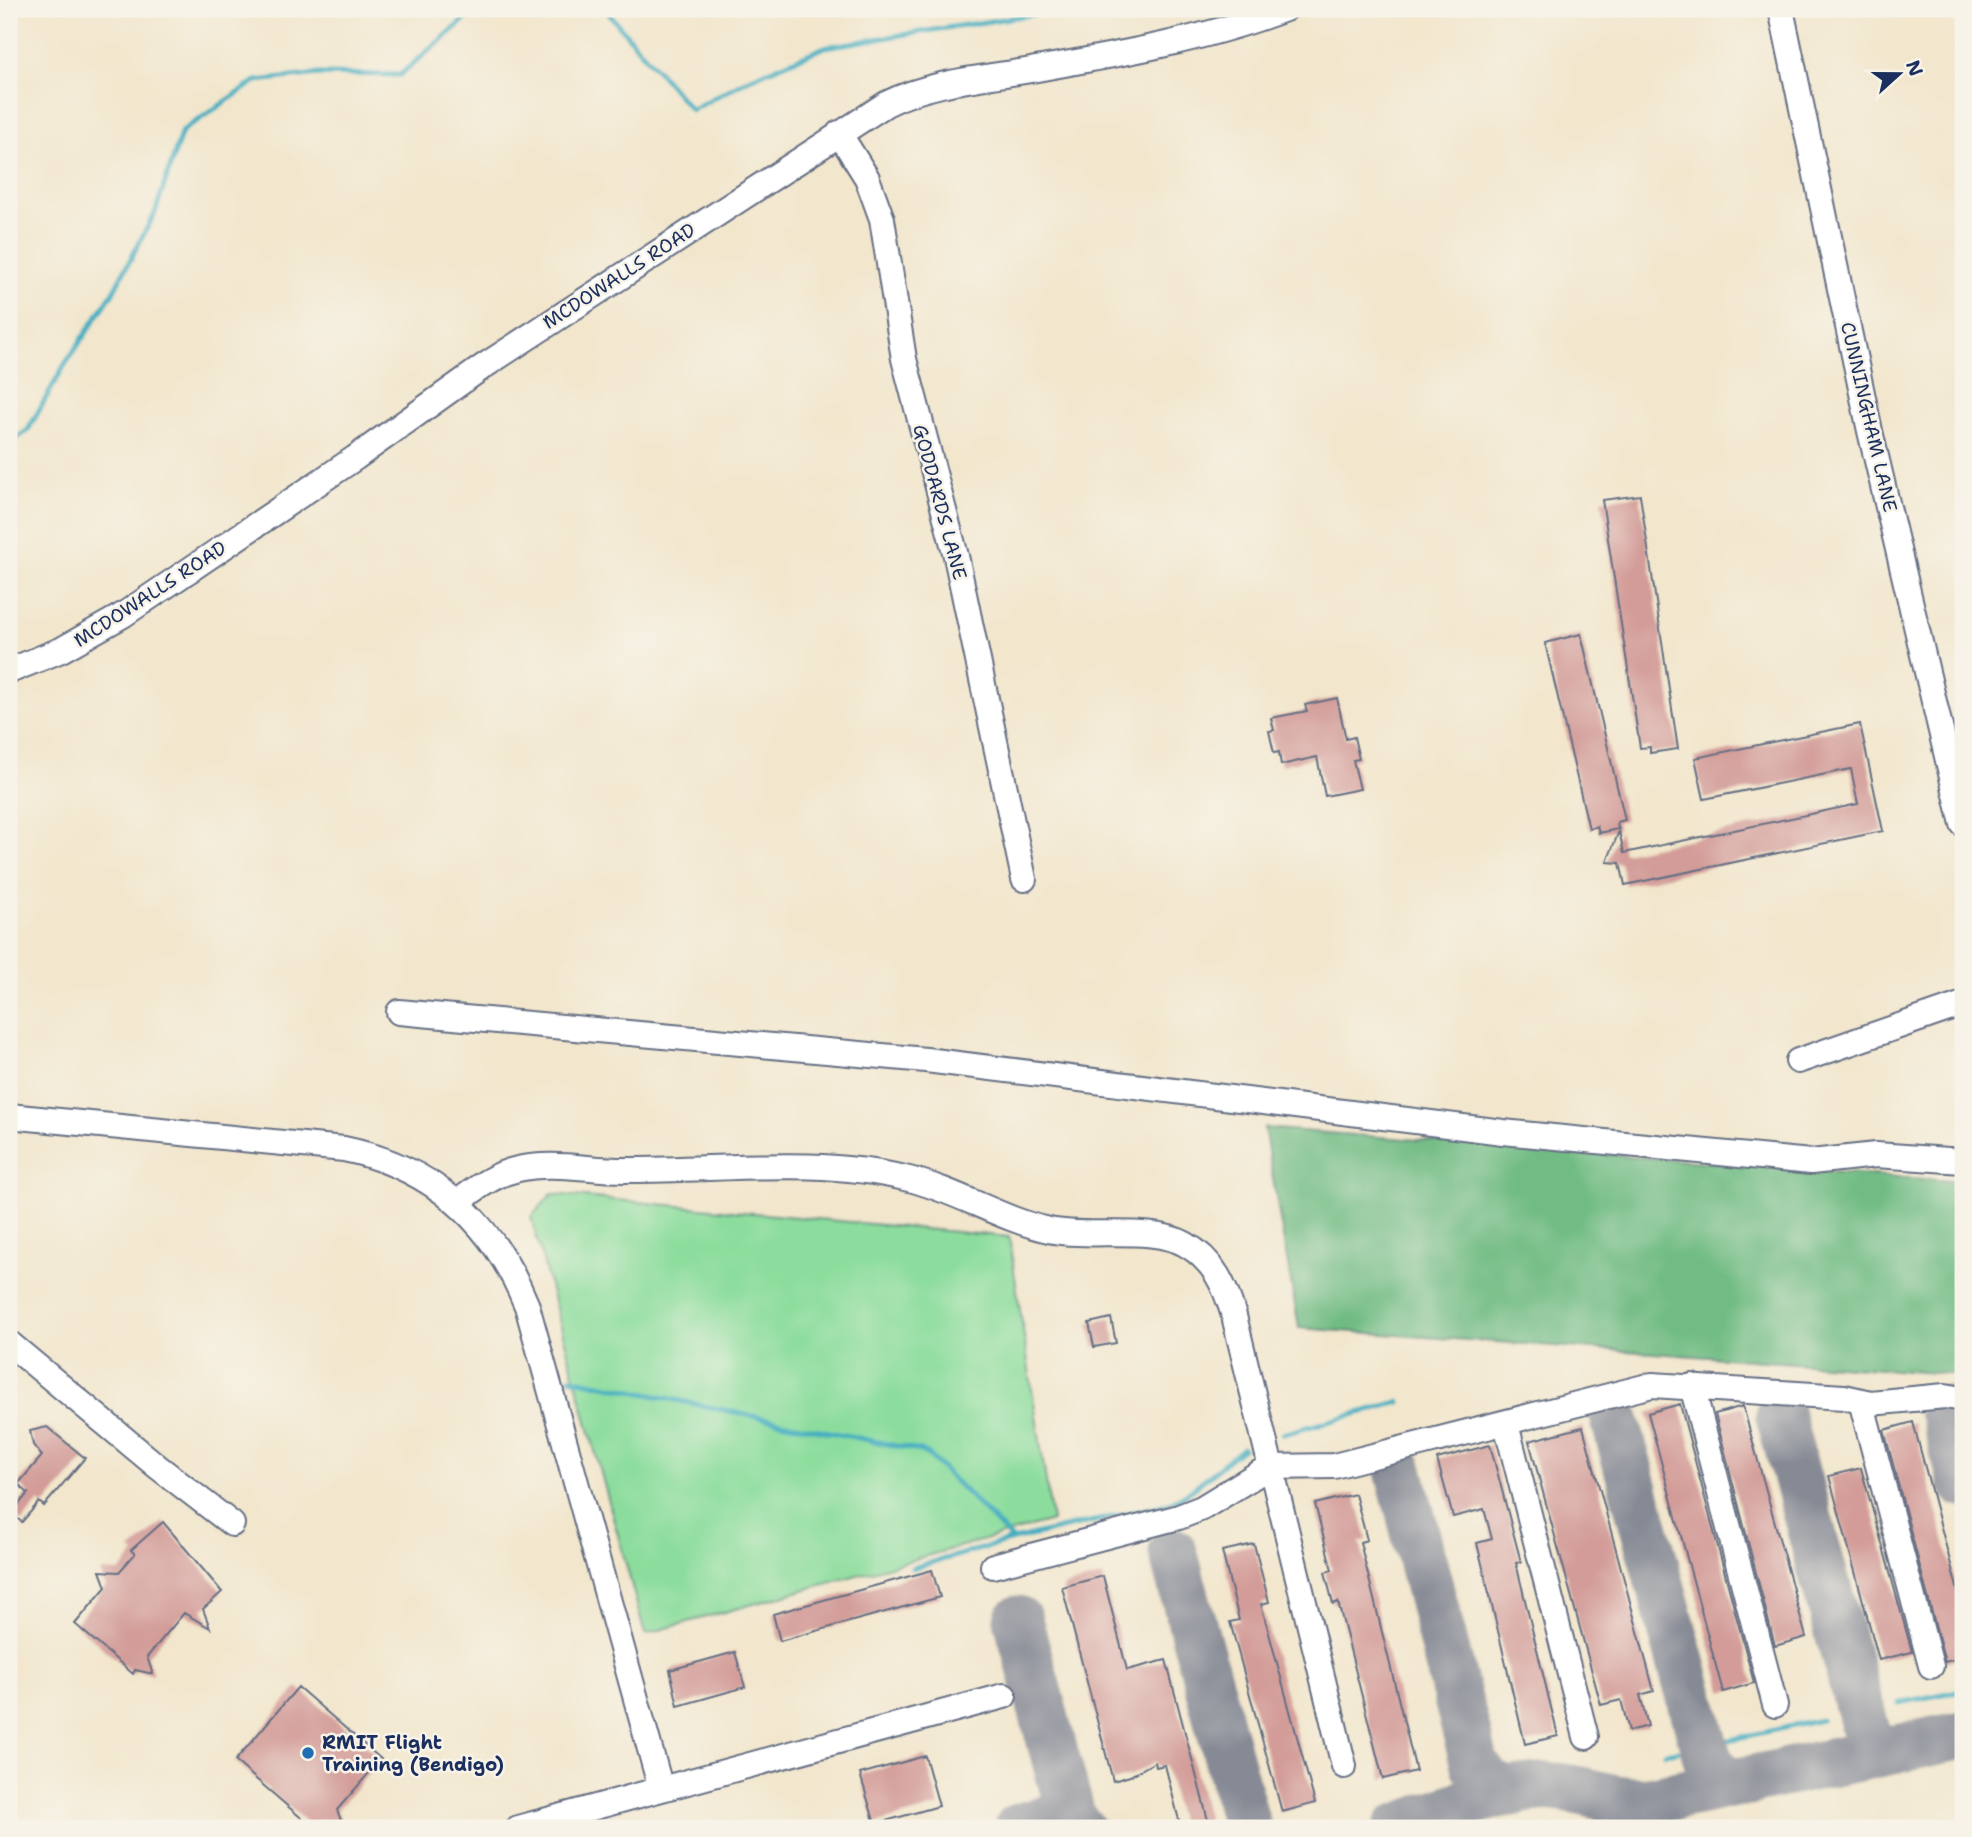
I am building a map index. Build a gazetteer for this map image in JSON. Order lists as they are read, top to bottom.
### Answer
{
  "streets": {
    "street": ["MCDOWALLS ROAD", "CUNNINGHAM LANE", "GODDARDS LANE"]
  },
  "crossings": [
    ["MCDOWALLS ROAD", "GODDARDS LANE"]
  ],
  "places": ["RMIT Flight Training (Bendigo)"],
  "north": "right"
}
